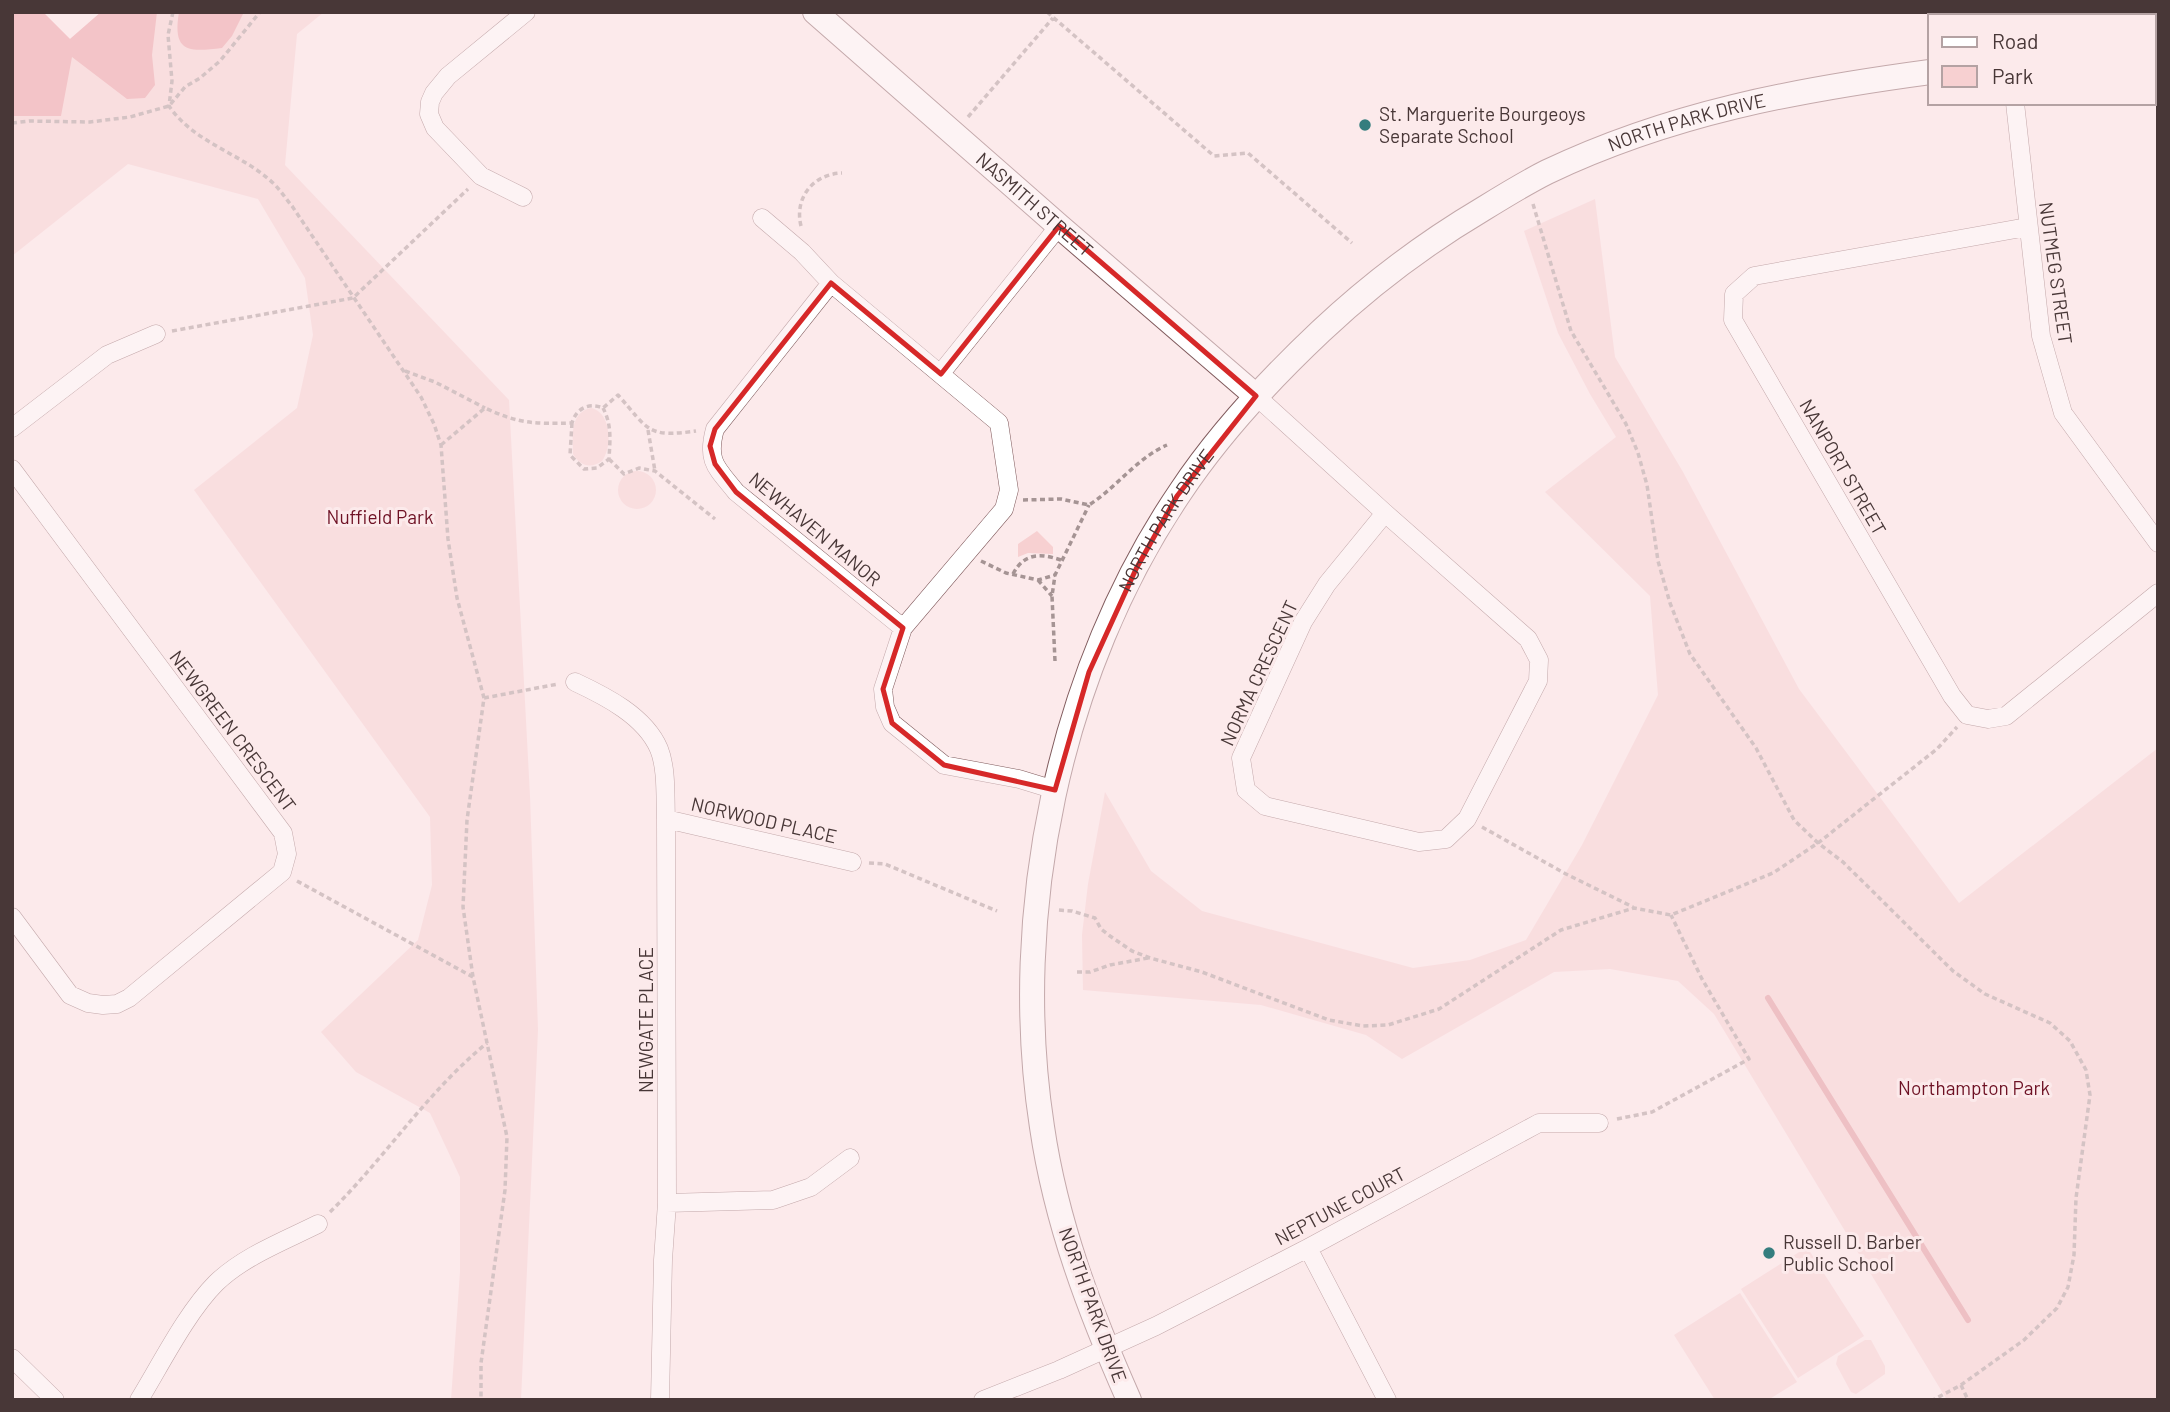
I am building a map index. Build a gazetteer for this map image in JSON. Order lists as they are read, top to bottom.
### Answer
{
  "streets": {
    "main road": ["NORTH PARK DRIVE", "NASMITH STREET"],
    "street": [
      "NUTMEG STREET",
      "NANPORT STREET",
      "NEWHAVEN MANOR",
      "NORMA CRESCENT",
      "NEWGREEN CRESCENT",
      "NORWOOD PLACE",
      "NEWGATE PLACE",
      "NEPTUNE COURT"
    ]
  },
  "crossings": [
    ["NORTH PARK DRIVE", "NASMITH STREET"],
    ["NORTH PARK DRIVE", "NORMA CRESCENT"],
    ["NORTH PARK DRIVE", "NEPTUNE COURT"],
    ["NASMITH STREET", "NORMA CRESCENT"],
    ["NUTMEG STREET", "NANPORT STREET"],
    ["NORWOOD PLACE", "NEWGATE PLACE"]
  ],
  "parks": ["Nuffield Park", "Northampton Park"],
  "places": ["St. Marguerite Bourgeoys Separate School", "Russell D. Barber Public School"],
  "legend": ["Road", "Park"]
}
